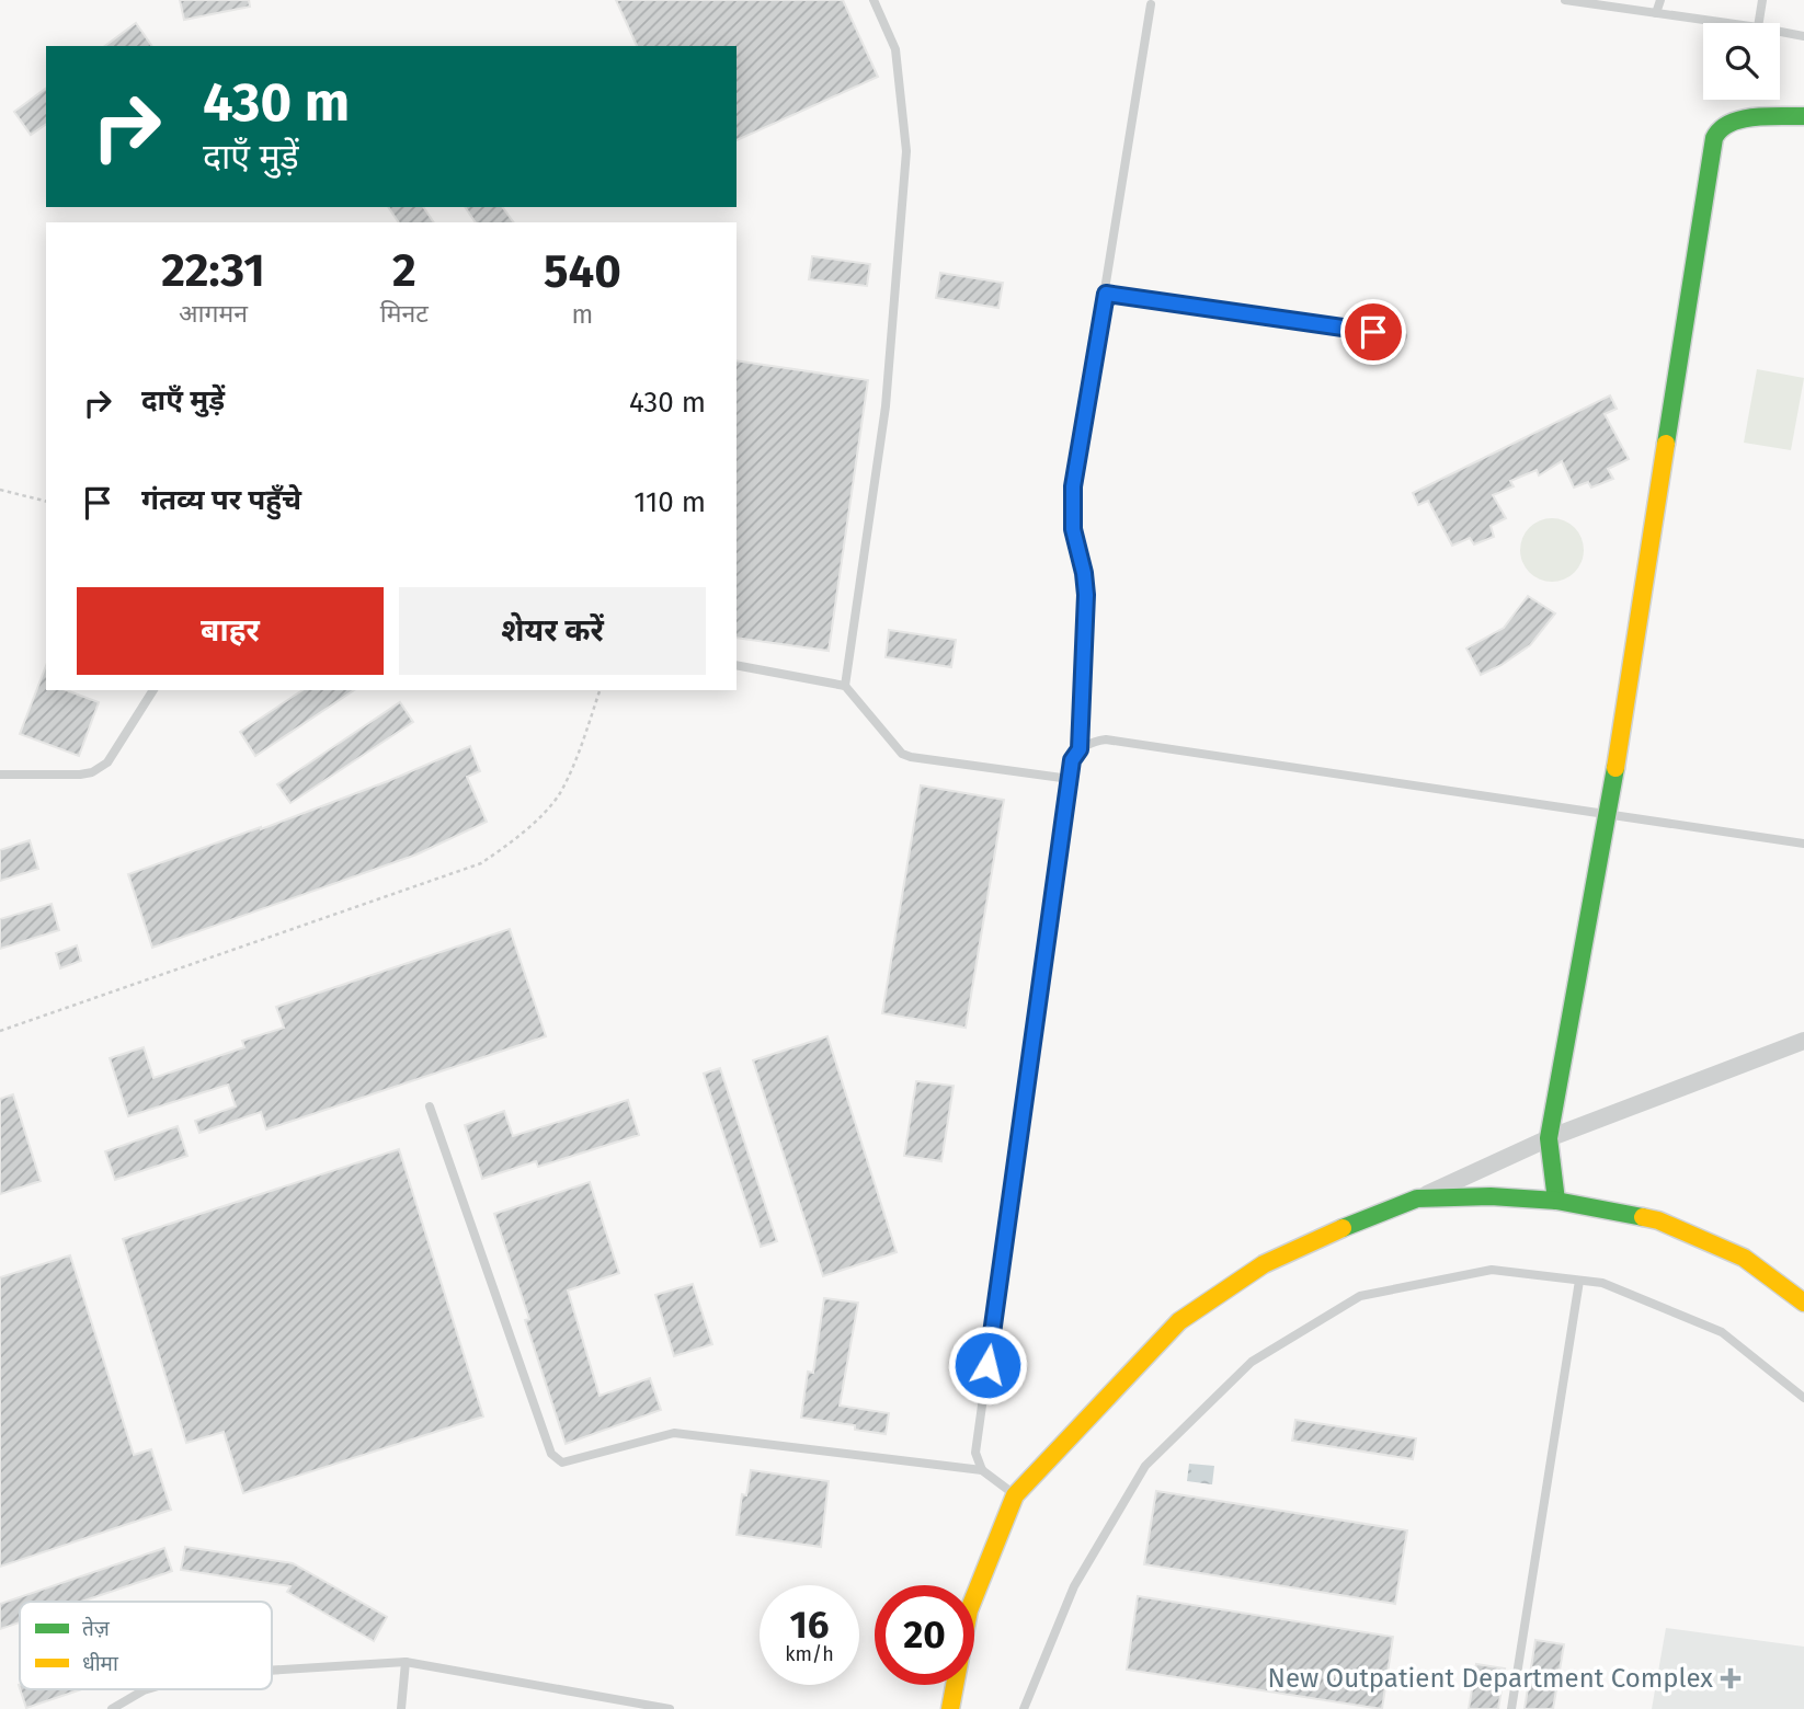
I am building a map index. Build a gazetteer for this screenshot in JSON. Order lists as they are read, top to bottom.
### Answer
{
  "places": {
    "health": ["New Outpatient Department Complex"]
  },
  "legend": ["तेज़", "धीमा"],
  "page": {
    "turn": ["430 m", "दाएँ मुड़ें"],
    "eta": [
      "22:31",
      "आगमन",
      "2",
      "मिनट",
      "540",
      "m"
    ],
    "list": [
      {
        "name": "दाएँ मुड़ें",
        "value": "430 m"
      },
      {
        "name": "गंतव्य पर पहुँचे",
        "value": "110 m"
      }
    ],
    "buttons": ["बाहर", "शेयर करें"],
    "speed": "16 km/h",
    "limit": "20"
  }
}
